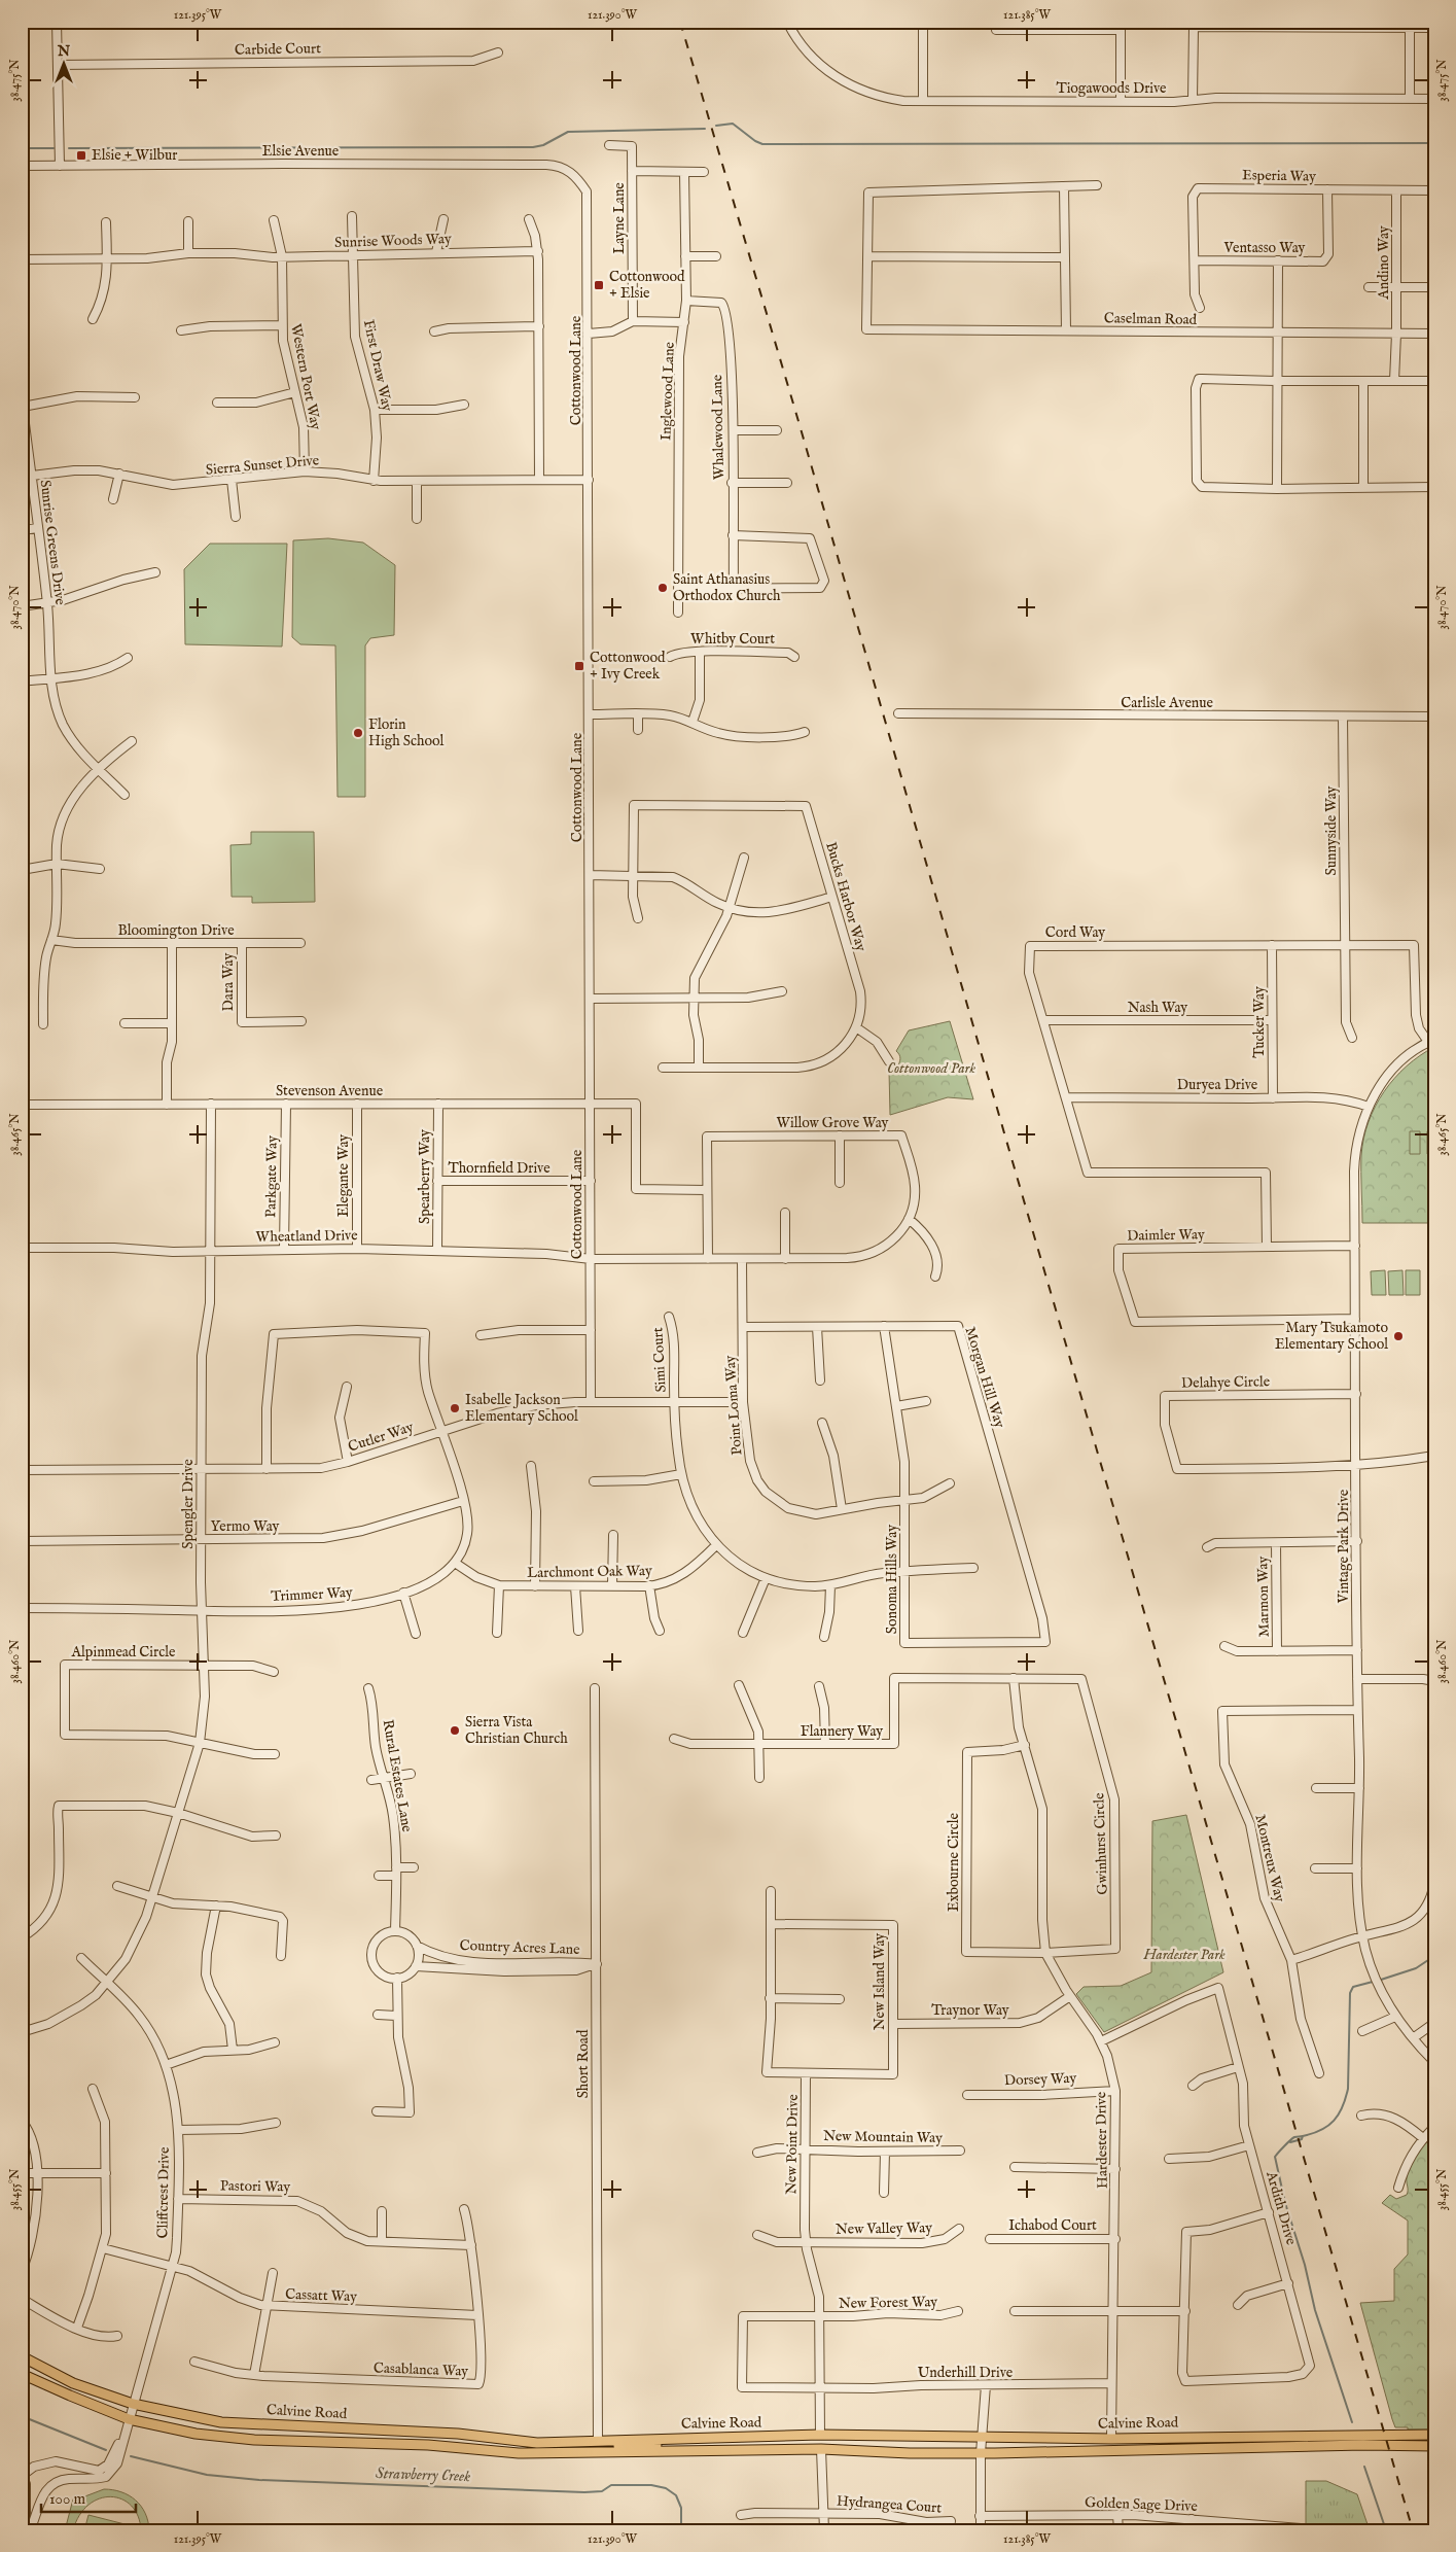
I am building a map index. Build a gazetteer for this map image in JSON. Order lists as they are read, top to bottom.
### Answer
{
  "streets": {
    "main road": ["Calvine Road"],
    "street": [
      "Carbide Court",
      "Tiogawoods Drive",
      "Elsie Avenue",
      "Esperia Way",
      "Layne Lane",
      "Sunrise Woods Way",
      "Ventasso Way",
      "Andino Way",
      "Caselman Road",
      "First Draw Way",
      "Cottonwood Lane",
      "Western Port Way",
      "Inglewood Lane",
      "Whalewood Lane",
      "Sierra Sunset Drive",
      "Sunrise Greens Drive",
      "Whitby Court",
      "Carlisle Avenue",
      "Sunnyside Way",
      "Bucks Harbor Way",
      "Bloomington Drive",
      "Cord Way",
      "Dara Way",
      "Nash Way",
      "Tucker Way",
      "Duryea Drive",
      "Stevenson Avenue",
      "Willow Grove Way",
      "Thornfield Drive",
      "Elegante Way",
      "Parkgate Way",
      "Spearberry Way",
      "Daimler Way",
      "Wheatland Drive",
      "Simi Court",
      "Morgan Hill Way",
      "Delahye Circle",
      "Point Loma Way",
      "Cutler Way",
      "Spengler Drive",
      "Yermo Way",
      "Vintage Park Drive",
      "Larchmont Oak Way",
      "Sonoma Hills Way",
      "Trimmer Way",
      "Marmon Way",
      "Alpinmead Circle",
      "Flannery Way",
      "Rural Estates Lane",
      "Gwinhurst Circle",
      "Montreux Way",
      "Exbourne Circle",
      "Country Acres Lane",
      "New Island Way",
      "Traynor Way",
      "Short Road",
      "Dorsey Way",
      "New Mountain Way",
      "Hardester Drive",
      "New Point Drive",
      "Pastori Way",
      "Cliffcrest Drive",
      "Ardith Drive",
      "Ichabod Court",
      "New Valley Way",
      "Cassatt Way",
      "New Forest Way",
      "Casablanca Way",
      "Underhill Drive",
      "Hydrangea Court",
      "Golden Sage Drive"
    ]
  },
  "crossings": [
    ["Elsie Avenue", "Cottonwood Lane"],
    ["Esperia Way", "Ventasso Way"],
    ["Esperia Way", "Andino Way"],
    ["Sunrise Woods Way", "First Draw Way"],
    ["Sunrise Woods Way", "Western Port Way"],
    ["Andino Way", "Caselman Road"],
    ["First Draw Way", "Sierra Sunset Drive"],
    ["Cottonwood Lane", "Sierra Sunset Drive"],
    ["Cottonwood Lane", "Stevenson Avenue"],
    ["Cottonwood Lane", "Willow Grove Way"],
    ["Cottonwood Lane", "Thornfield Drive"],
    ["Cottonwood Lane", "Wheatland Drive"],
    ["Cottonwood Lane", "Cutler Way"],
    ["Western Port Way", "Sierra Sunset Drive"],
    ["Inglewood Lane", "Whalewood Lane"],
    ["Sierra Sunset Drive", "Sunrise Greens Drive"],
    ["Carlisle Avenue", "Sunnyside Way"],
    ["Sunnyside Way", "Cord Way"],
    ["Bloomington Drive", "Dara Way"],
    ["Cord Way", "Nash Way"],
    ["Cord Way", "Tucker Way"],
    ["Cord Way", "Duryea Drive"],
    ["Cord Way", "Daimler Way"],
    ["Cord Way", "Vintage Park Drive"],
    ["Nash Way", "Tucker Way"],
    ["Tucker Way", "Duryea Drive"],
    ["Duryea Drive", "Vintage Park Drive"],
    ["Stevenson Avenue", "Willow Grove Way"],
    ["Stevenson Avenue", "Elegante Way"],
    ["Stevenson Avenue", "Parkgate Way"],
    ["Stevenson Avenue", "Spearberry Way"],
    ["Stevenson Avenue", "Spengler Drive"],
    ["Willow Grove Way", "Wheatland Drive"],
    ["Willow Grove Way", "Point Loma Way"],
    ["Thornfield Drive", "Spearberry Way"],
    ["Elegante Way", "Wheatland Drive"],
    ["Parkgate Way", "Wheatland Drive"],
    ["Spearberry Way", "Wheatland Drive"],
    ["Daimler Way", "Vintage Park Drive"],
    ["Wheatland Drive", "Spengler Drive"],
    ["Simi Court", "Cutler Way"],
    ["Simi Court", "Larchmont Oak Way"],
    ["Simi Court", "Sonoma Hills Way"],
    ["Morgan Hill Way", "Point Loma Way"],
    ["Morgan Hill Way", "Sonoma Hills Way"],
    ["Delahye Circle", "Vintage Park Drive"],
    ["Point Loma Way", "Cutler Way"],
    ["Point Loma Way", "Sonoma Hills Way"],
    ["Cutler Way", "Spengler Drive"],
    ["Cutler Way", "Trimmer Way"],
    ["Spengler Drive", "Yermo Way"],
    ["Spengler Drive", "Trimmer Way"],
    ["Spengler Drive", "Alpinmead Circle"],
    ["Spengler Drive", "Cliffcrest Drive"],
    ["Yermo Way", "Trimmer Way"],
    ["Vintage Park Drive", "Marmon Way"],
    ["Vintage Park Drive", "Montreux Way"],
    ["Larchmont Oak Way", "Trimmer Way"],
    ["Flannery Way", "Gwinhurst Circle"],
    ["Flannery Way", "Hardester Drive"],
    ["Rural Estates Lane", "Country Acres Lane"],
    ["Gwinhurst Circle", "Exbourne Circle"],
    ["Gwinhurst Circle", "Hardester Drive"],
    ["Exbourne Circle", "Hardester Drive"],
    ["Country Acres Lane", "Short Road"],
    ["New Island Way", "Traynor Way"],
    ["New Island Way", "New Point Drive"],
    ["Traynor Way", "Hardester Drive"],
    ["Short Road", "Calvine Road"],
    ["Dorsey Way", "Hardester Drive"],
    ["New Mountain Way", "New Point Drive"],
    ["Hardester Drive", "Ardith Drive"],
    ["Hardester Drive", "Ichabod Court"],
    ["Hardester Drive", "Underhill Drive"],
    ["Hardester Drive", "Calvine Road"],
    ["New Point Drive", "New Valley Way"],
    ["New Point Drive", "New Forest Way"],
    ["New Point Drive", "Underhill Drive"],
    ["New Point Drive", "Calvine Road"],
    ["Pastori Way", "Cliffcrest Drive"],
    ["Pastori Way", "Casablanca Way"],
    ["Cliffcrest Drive", "Cassatt Way"],
    ["Cliffcrest Drive", "Calvine Road"],
    ["Cassatt Way", "Casablanca Way"],
    ["New Forest Way", "Underhill Drive"]
  ],
  "water": ["Strawberry Creek"],
  "parks": ["Cottonwood Park", "Hardester Park"],
  "places": {
    "transit": ["Elsie + Wilbur", "Cottonwood + Elsie", "Cottonwood + Ivy Creek"],
    "other": [
      "Saint Athanasius Orthodox Church",
      "Florin High School",
      "Mary Tsukamoto Elementary School",
      "Isabelle Jackson Elementary School",
      "Sierra Vista Christian Church"
    ]
  },
  "scale_bar": "100 m",
  "north": "top",
  "coordinates": [
    "121.395°W",
    "121.390°W",
    "121.385°W",
    "38.475°N",
    "38.470°N",
    "38.465°N",
    "38.460°N",
    "38.455°N"
  ]
}
